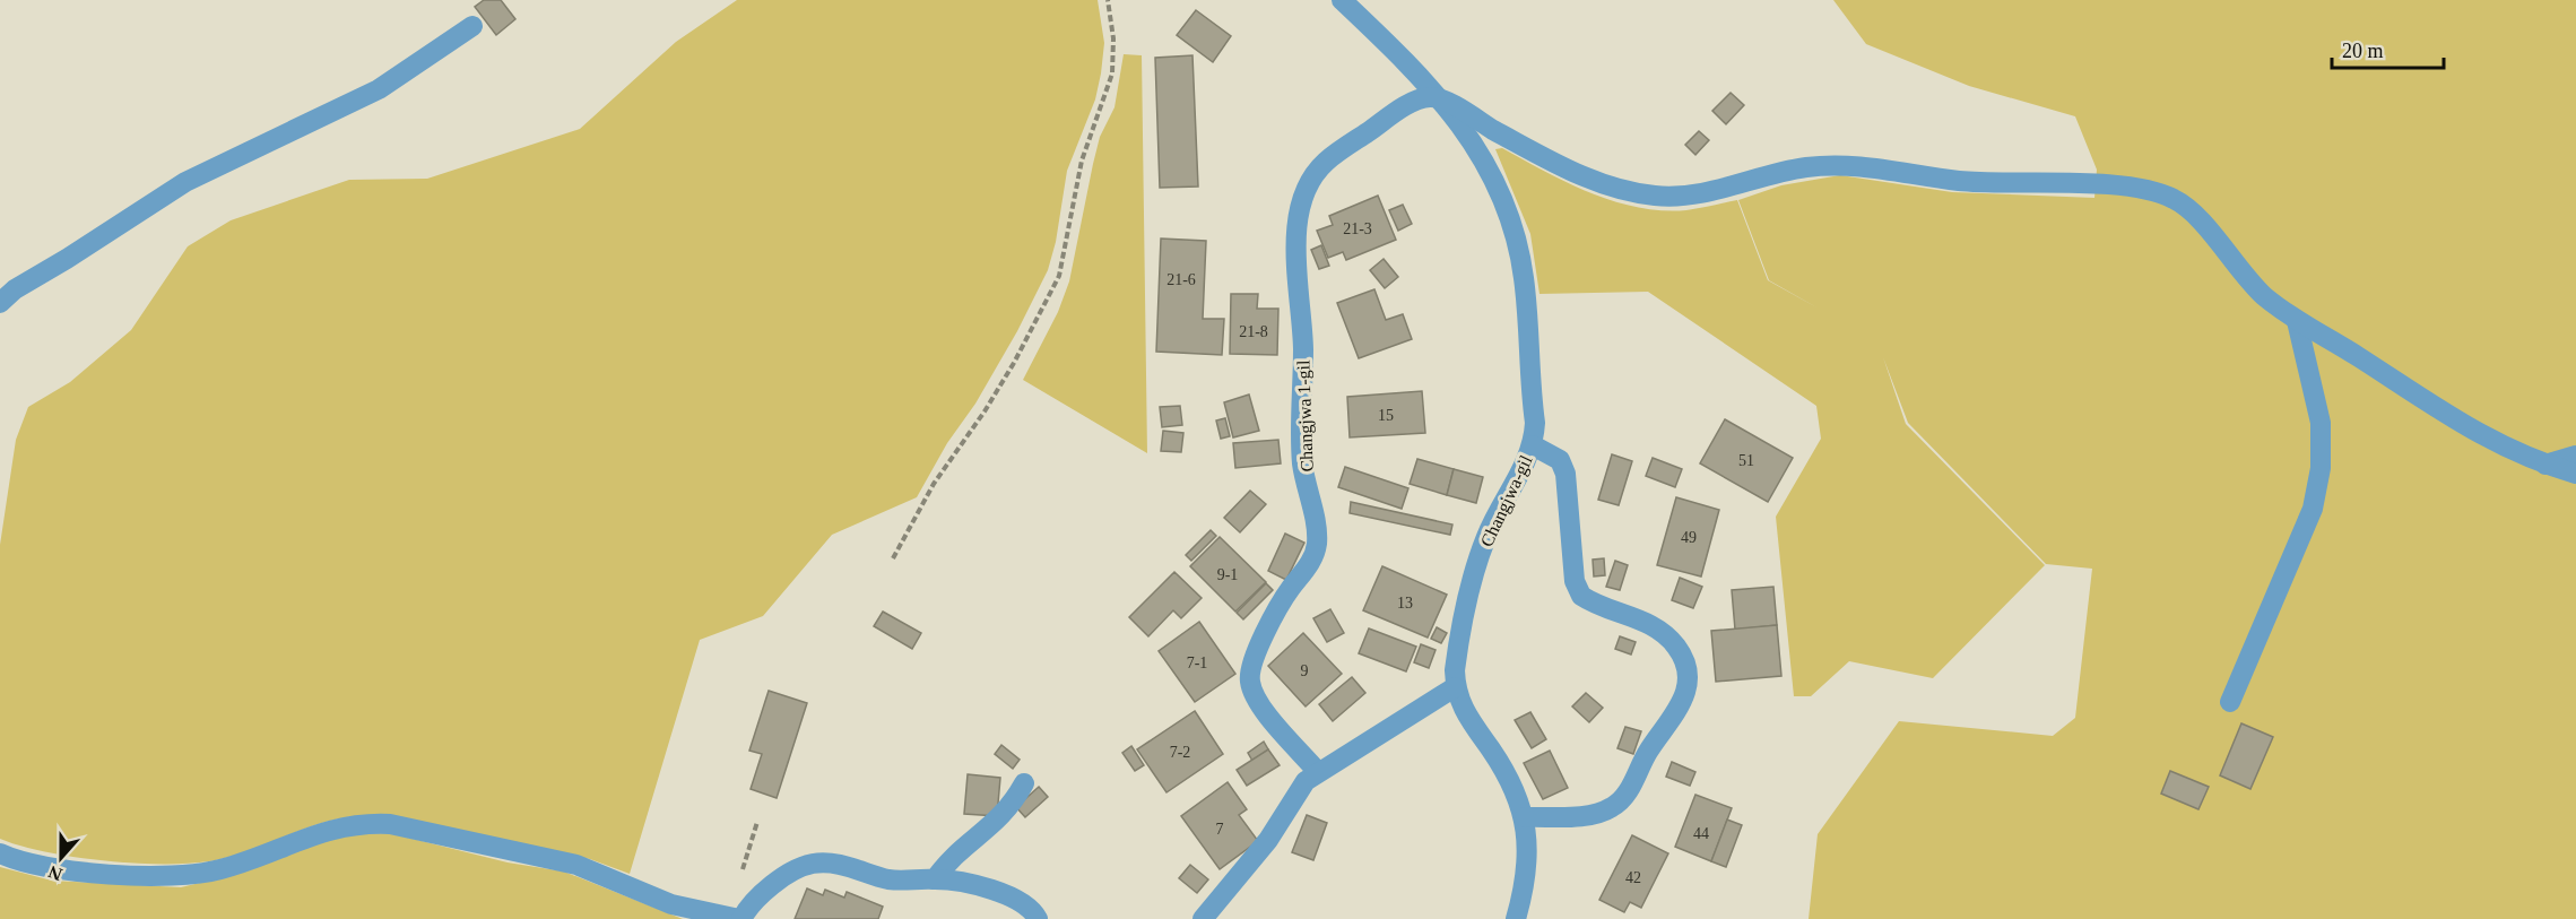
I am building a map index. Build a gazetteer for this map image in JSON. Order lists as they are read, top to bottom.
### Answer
{
  "streets": {
    "street": ["Changjwa 1-gil", "Changjwa-gil"]
  },
  "crossings": [
    ["Changjwa 1-gil", "Changjwa-gil"]
  ],
  "house_numbers": [
    "21-3",
    "21-6",
    "21-8",
    "15",
    "51",
    "49",
    "9-1",
    "13",
    "7-1",
    "9",
    "7-2",
    "7",
    "44",
    "42"
  ],
  "scale_bar": "20 m",
  "north": "bottom"
}
